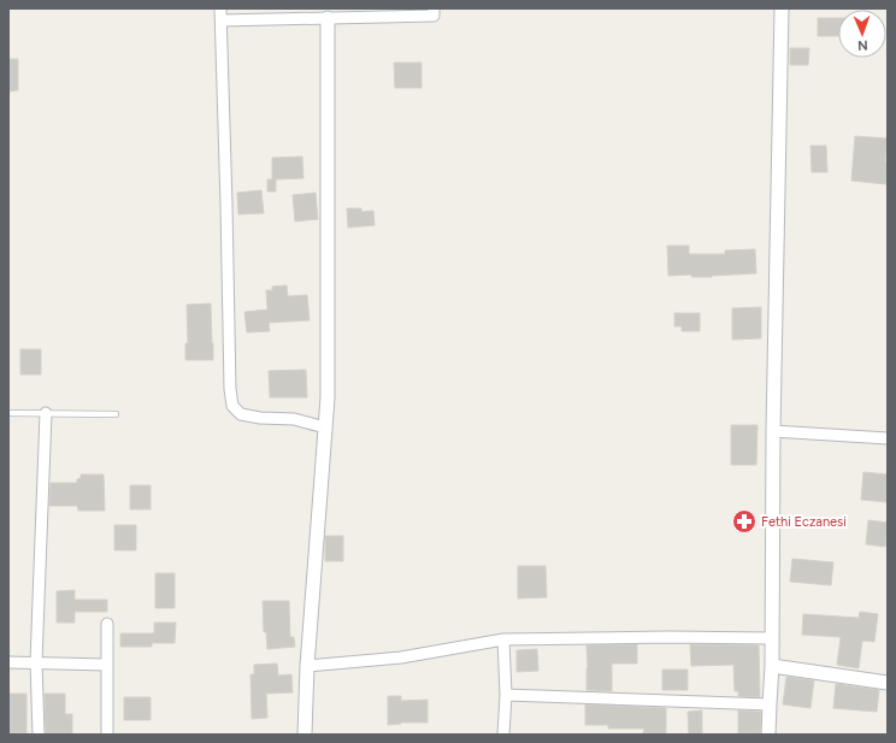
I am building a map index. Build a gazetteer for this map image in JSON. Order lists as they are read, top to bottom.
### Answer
{
  "places": {
    "pharmacy": ["Fethi Eczanesi"]
  },
  "north": "bottom"
}
